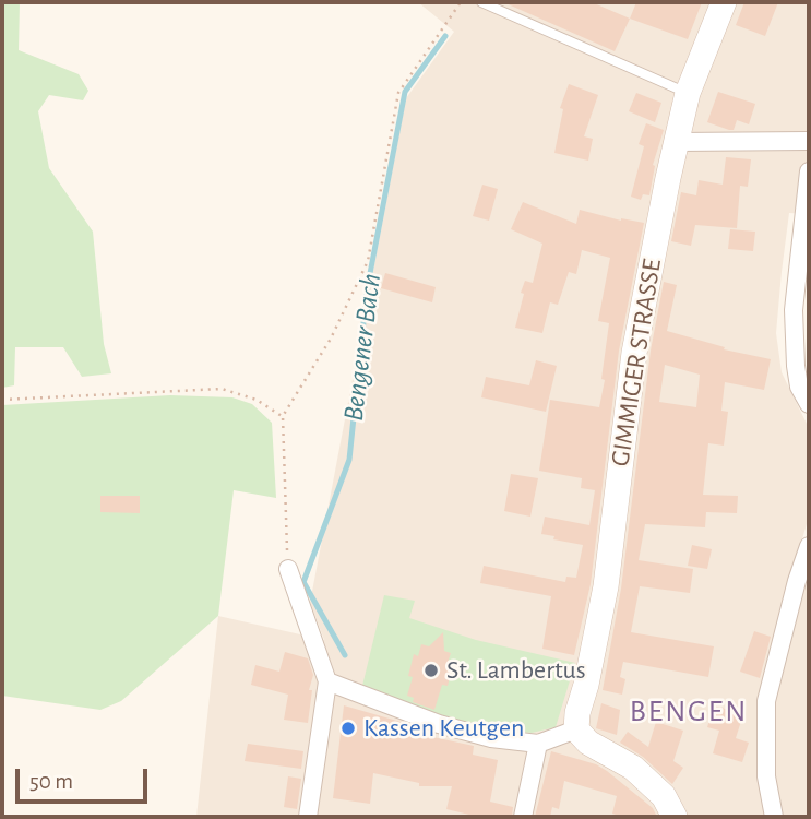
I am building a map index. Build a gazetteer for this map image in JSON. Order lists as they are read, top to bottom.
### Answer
{
  "streets": {
    "street": ["GIMMIGER STRASSE"]
  },
  "districts": ["BENGEN"],
  "water": ["Bengener Bach"],
  "places": ["St. Lambertus", "Kassen Keutgen"],
  "scale_bar": "50 m"
}
